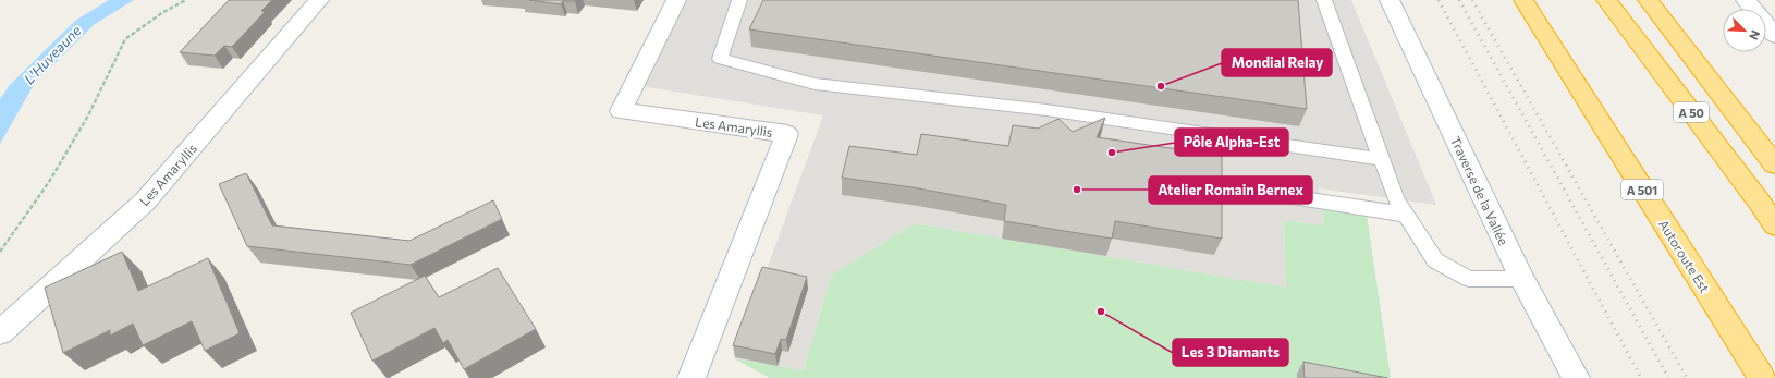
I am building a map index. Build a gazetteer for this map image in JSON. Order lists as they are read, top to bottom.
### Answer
{
  "streets": {
    "highway": ["A 50", "A 501", "Autoroute Est"],
    "street": ["Les Amaryllis", "Traverse de la Vallée"]
  },
  "water": ["L'Huveaune"],
  "places": [
    "Mondial Relay",
    "Pôle Alpha-Est",
    "Atelier Romain Bernex",
    "Les 3 Diamants"
  ],
  "north": "bottom right"
}
